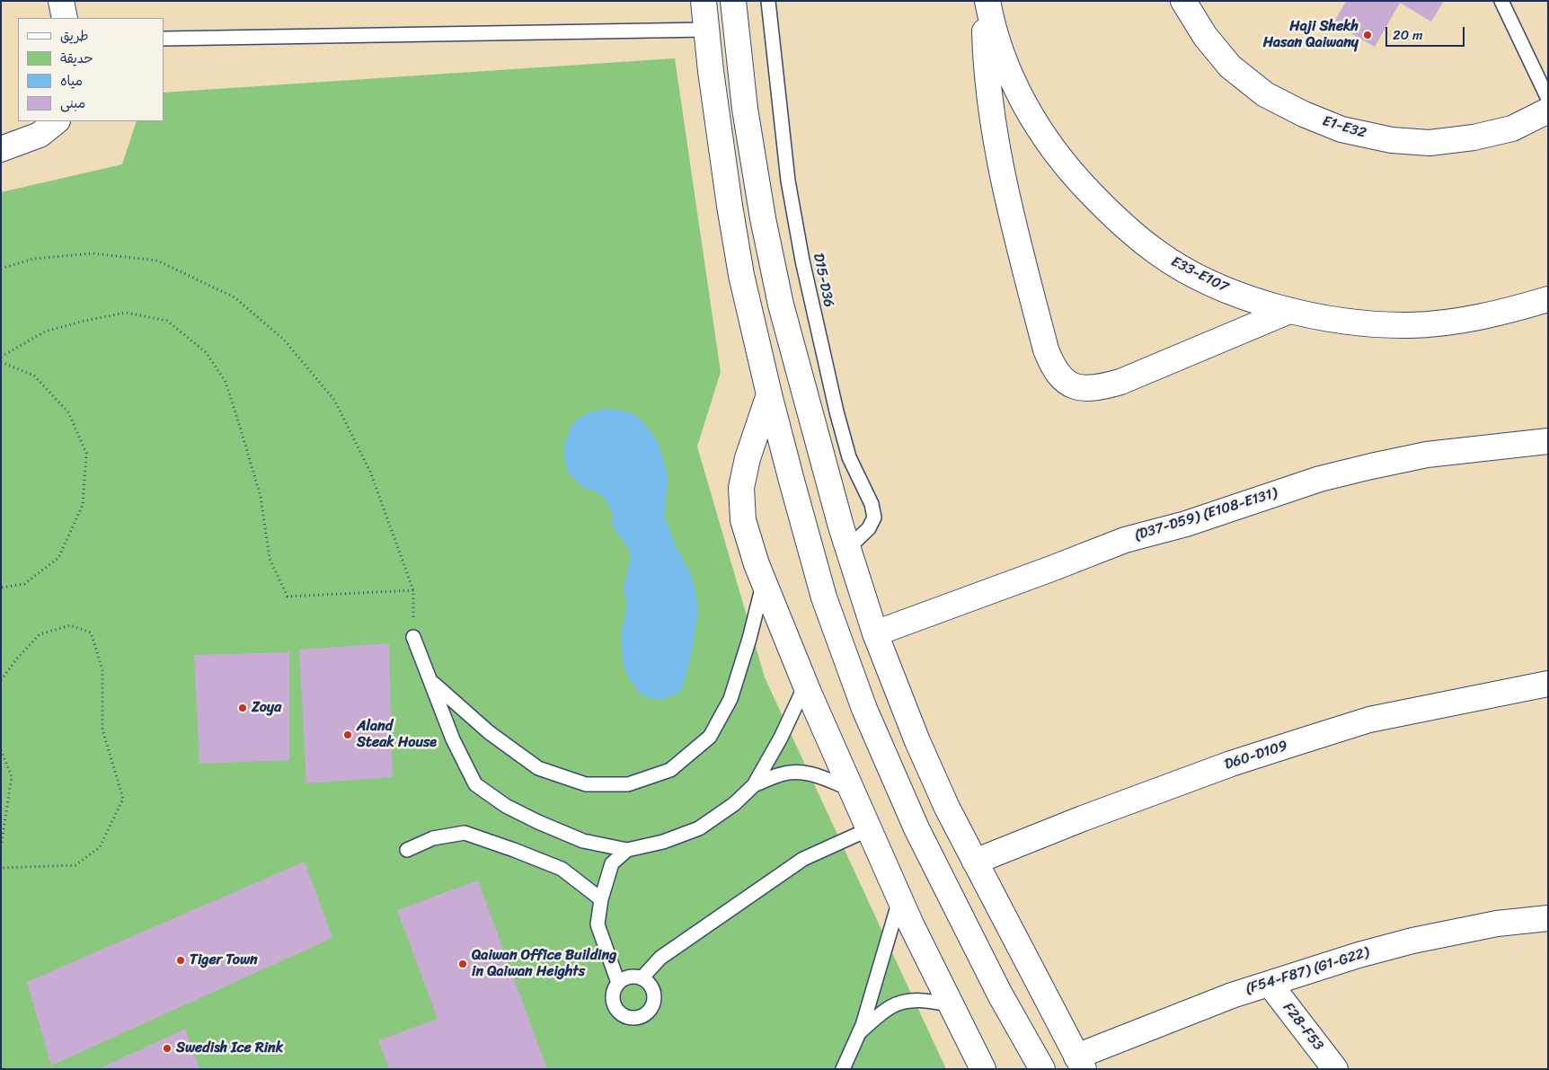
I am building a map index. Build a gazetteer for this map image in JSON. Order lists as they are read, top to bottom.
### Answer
{
  "streets": {
    "street": [
      "E1-E32",
      "E33-E107",
      "(D37-D59) (E108-E131)",
      "D60-D109",
      "(F54-F87) (G1-G22)",
      "F28-F53"
    ],
    "lane": ["D15-D36"]
  },
  "crossings": [
    ["(F54-F87) (G1-G22)", "F28-F53"]
  ],
  "places": [
    "Haji Shekh Hasan Qaiwany",
    "Zoya",
    "Aland Steak House",
    "Tiger Town",
    "Qaiwan Office Building in Qaiwan Heights",
    "Swedish Ice Rink"
  ],
  "legend": [
    "طريق",
    "حديقة",
    "مياه",
    "مبنى"
  ],
  "scale_bar": "20 m"
}
